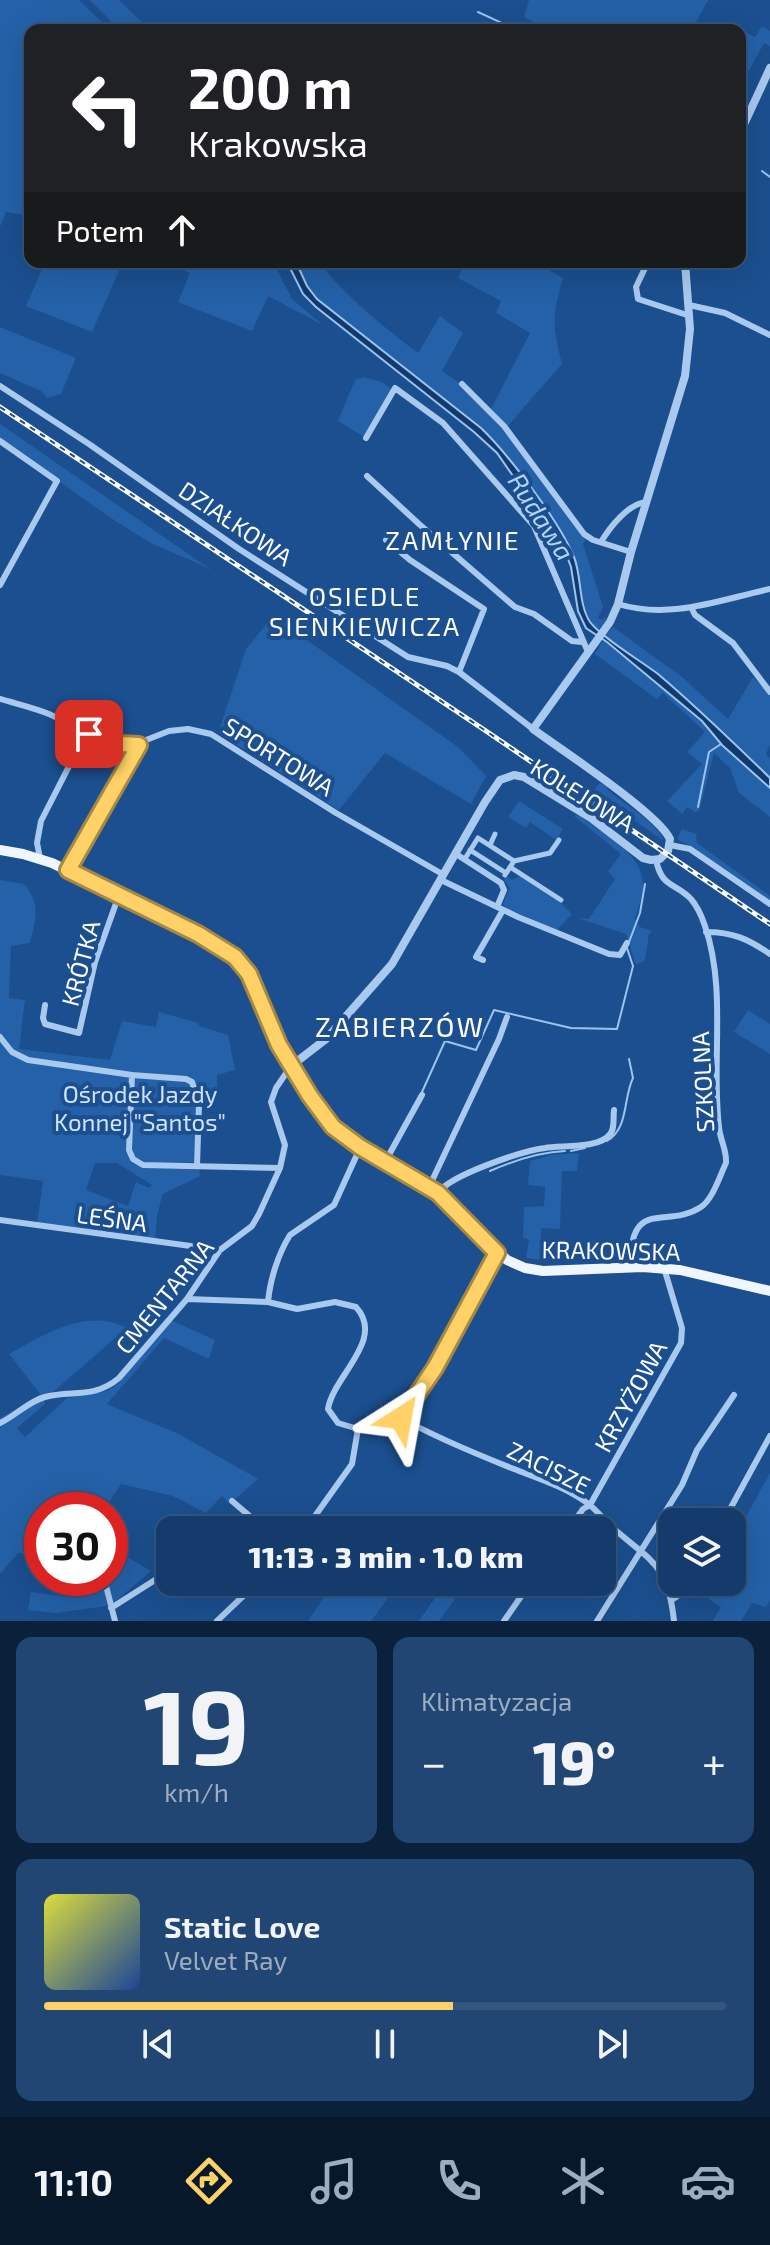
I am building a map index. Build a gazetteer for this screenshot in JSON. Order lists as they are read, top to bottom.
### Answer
{
  "streets": {
    "main road": ["KRAKOWSKA"],
    "street": [
      "DZIAŁKOWA",
      "SPORTOWA",
      "KOLEJOWA",
      "KRÓTKA",
      "SZKOLNA",
      "LEŚNA",
      "CMENTARNA",
      "KRZYŻOWA",
      "ZACISZE"
    ]
  },
  "crossings": [
    ["DZIAŁKOWA", "KOLEJOWA"],
    ["SPORTOWA", "KOLEJOWA"],
    ["KOLEJOWA", "SZKOLNA"],
    ["KOLEJOWA", "KRAKOWSKA"],
    ["KOLEJOWA", "CMENTARNA"],
    ["KRÓTKA", "KRAKOWSKA"],
    ["SZKOLNA", "KRAKOWSKA"],
    ["LEŚNA", "CMENTARNA"],
    ["KRAKOWSKA", "CMENTARNA"],
    ["KRAKOWSKA", "KRZYŻOWA"],
    ["KRZYŻOWA", "ZACISZE"]
  ],
  "districts": ["ZAMŁYNIE", "OSIEDLE SIENKIEWICZA", "ZABIERZÓW"],
  "water": ["Rudawa"],
  "parks": ["Ośrodek Jazdy Konnej \"Santos\""],
  "page": {
    "turn": ["200 m", "Krakowska"],
    "then": "Potem",
    "limit": "30",
    "trip": "11:13 · 3 min · 1.0 km",
    "tile": [
      ["19", "km/h"],
      "Klimatyzacja"
    ],
    "heat": ["−", "19°", "+"],
    "song": ["Static Love", "Velvet Ray"],
    "tabs": "11:10"
  }
}
